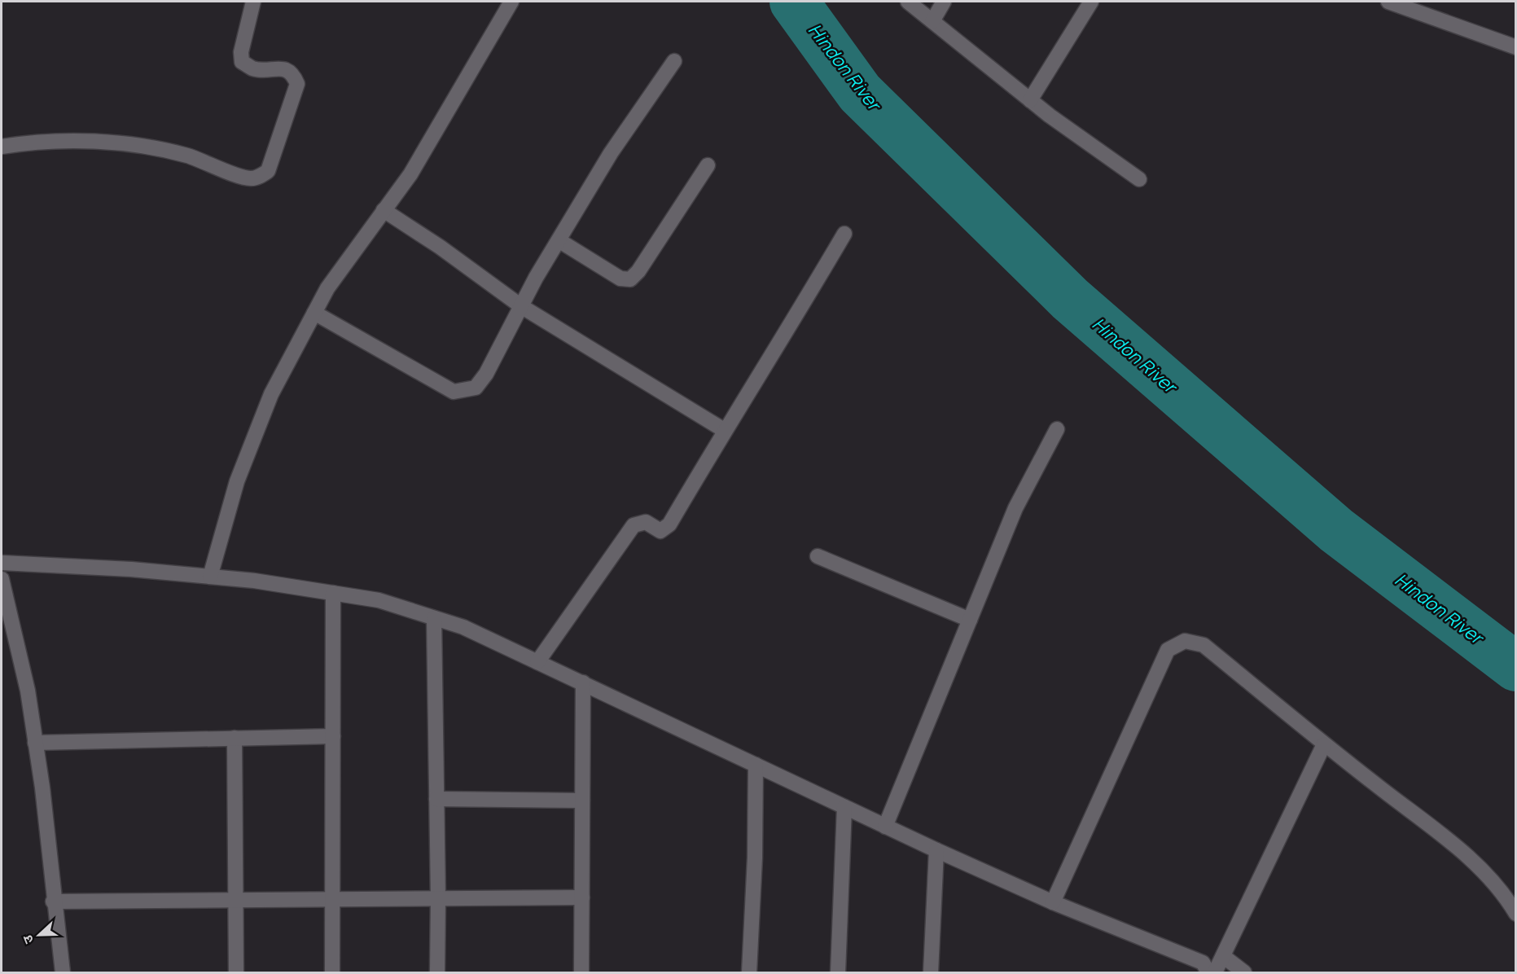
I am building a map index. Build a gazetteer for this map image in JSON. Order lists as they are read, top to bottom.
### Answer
{
  "water": ["Hindon River"],
  "north": "left"
}
